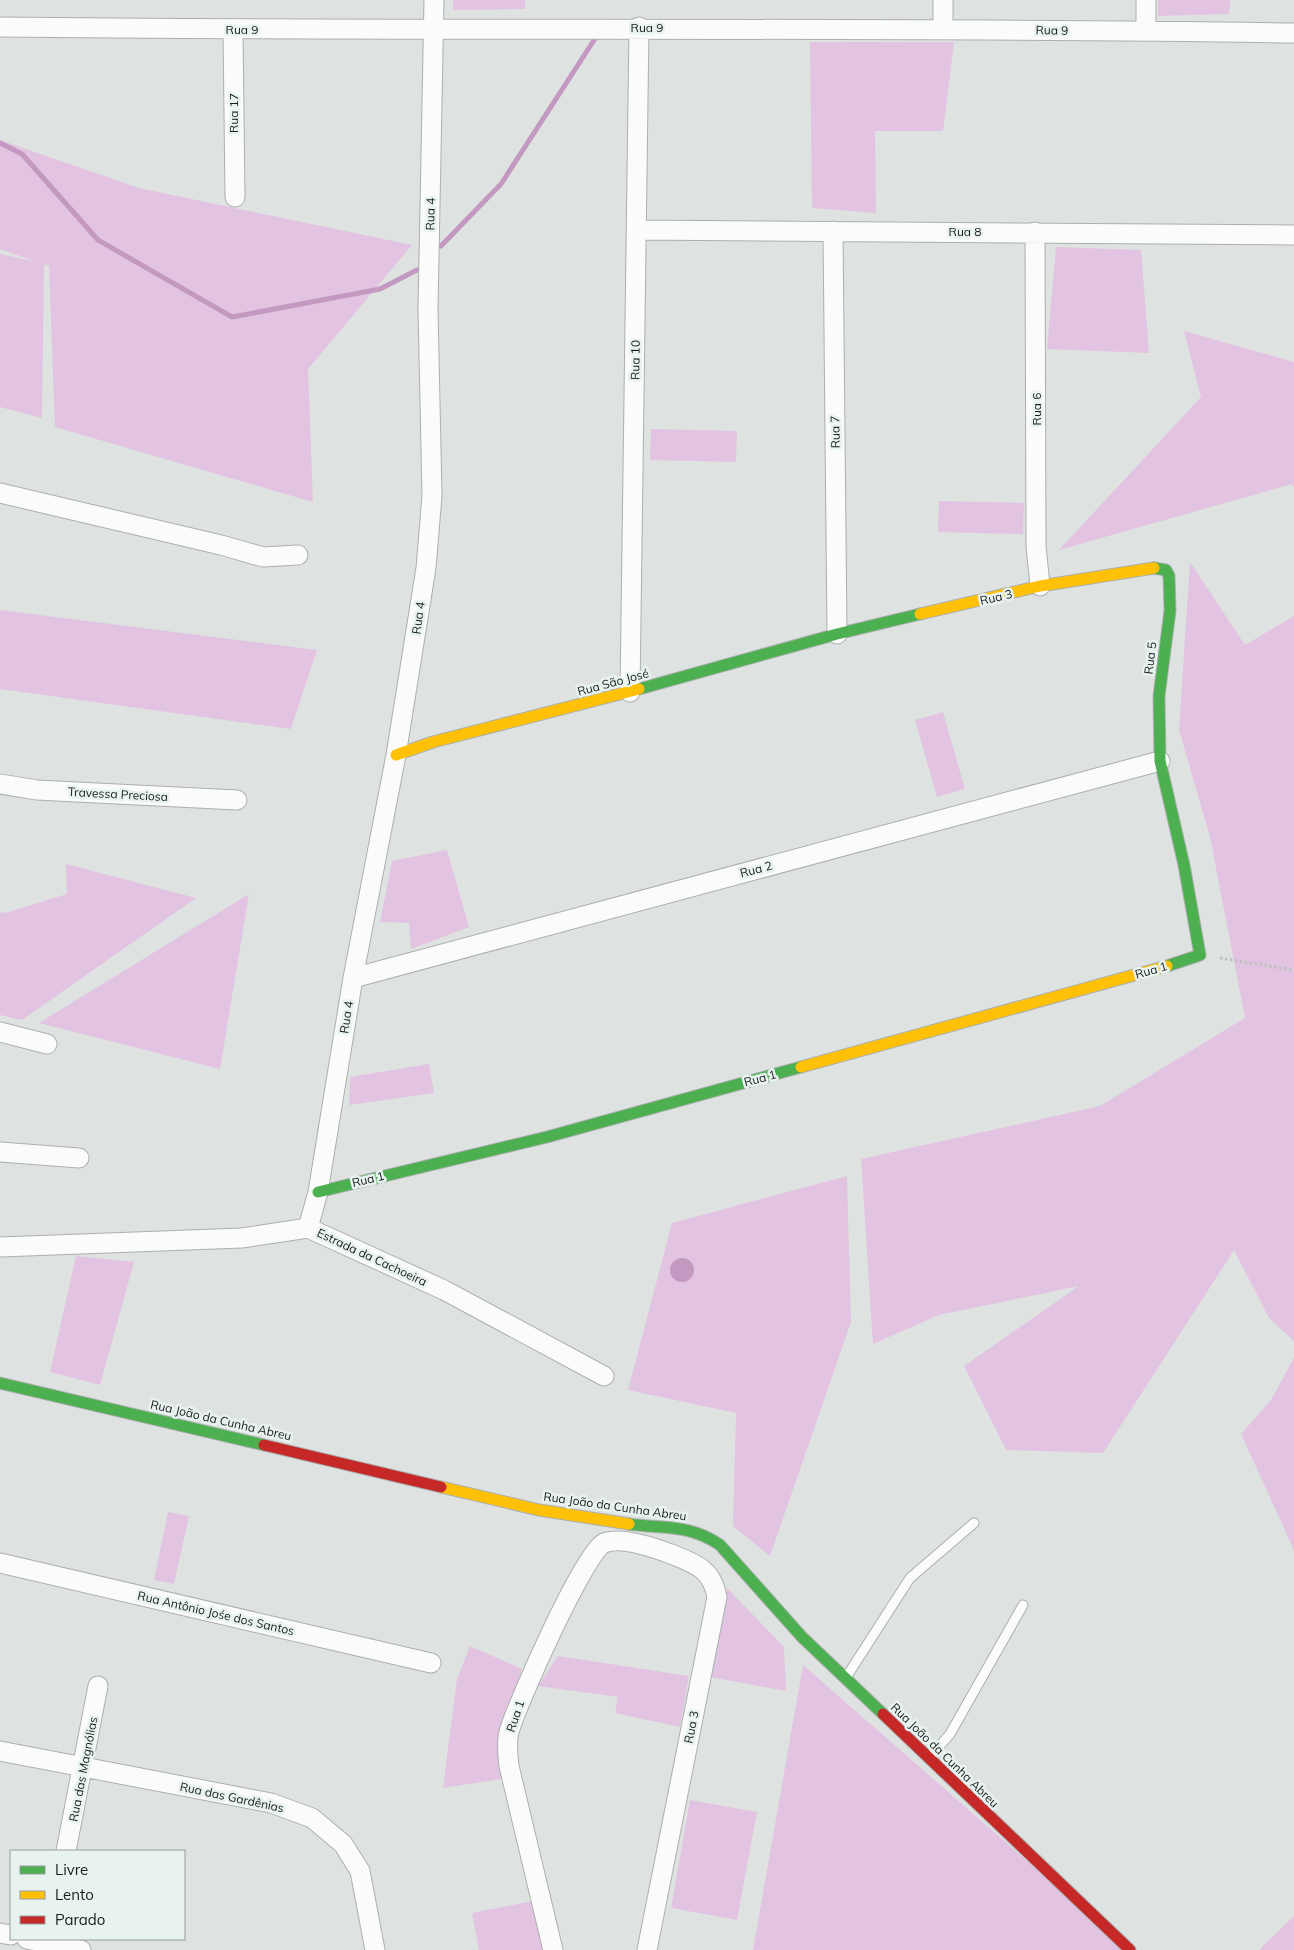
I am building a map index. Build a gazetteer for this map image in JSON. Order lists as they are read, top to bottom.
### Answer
{
  "streets": {
    "street": [
      "Rua 9",
      "Rua 17",
      "Rua 4",
      "Rua 8",
      "Rua 10",
      "Rua 6",
      "Rua 7",
      "Rua 3",
      "Rua 5",
      "Rua São José",
      "Travessa Preciosa",
      "Rua 2",
      "Rua 1",
      "Estrada da Cachoeira",
      "Rua João da Cunha Abreu",
      "Rua Antônio Jośe dos Santos",
      "Rua das Magnólias",
      "Rua das Gardênias"
    ]
  },
  "crossings": [
    ["Rua 9", "Rua 17"],
    ["Rua 9", "Rua 4"],
    ["Rua 9", "Rua 10"],
    ["Rua 4", "Rua São José"],
    ["Rua 4", "Rua 2"],
    ["Rua 4", "Rua 1"],
    ["Rua 4", "Estrada da Cachoeira"],
    ["Rua 8", "Rua 10"],
    ["Rua 8", "Rua 6"],
    ["Rua 8", "Rua 7"],
    ["Rua 10", "Rua São José"],
    ["Rua 6", "Rua 3"],
    ["Rua 7", "Rua 3"],
    ["Rua 7", "Rua São José"],
    ["Rua 3", "Rua 5"],
    ["Rua 3", "Rua São José"],
    ["Rua 3", "Rua 1"],
    ["Rua 3", "Rua João da Cunha Abreu"],
    ["Rua 5", "Rua 2"],
    ["Rua 1", "Rua João da Cunha Abreu"],
    ["Rua das Magnólias", "Rua das Gardênias"]
  ],
  "legend": ["Livre", "Lento", "Parado"]
}
